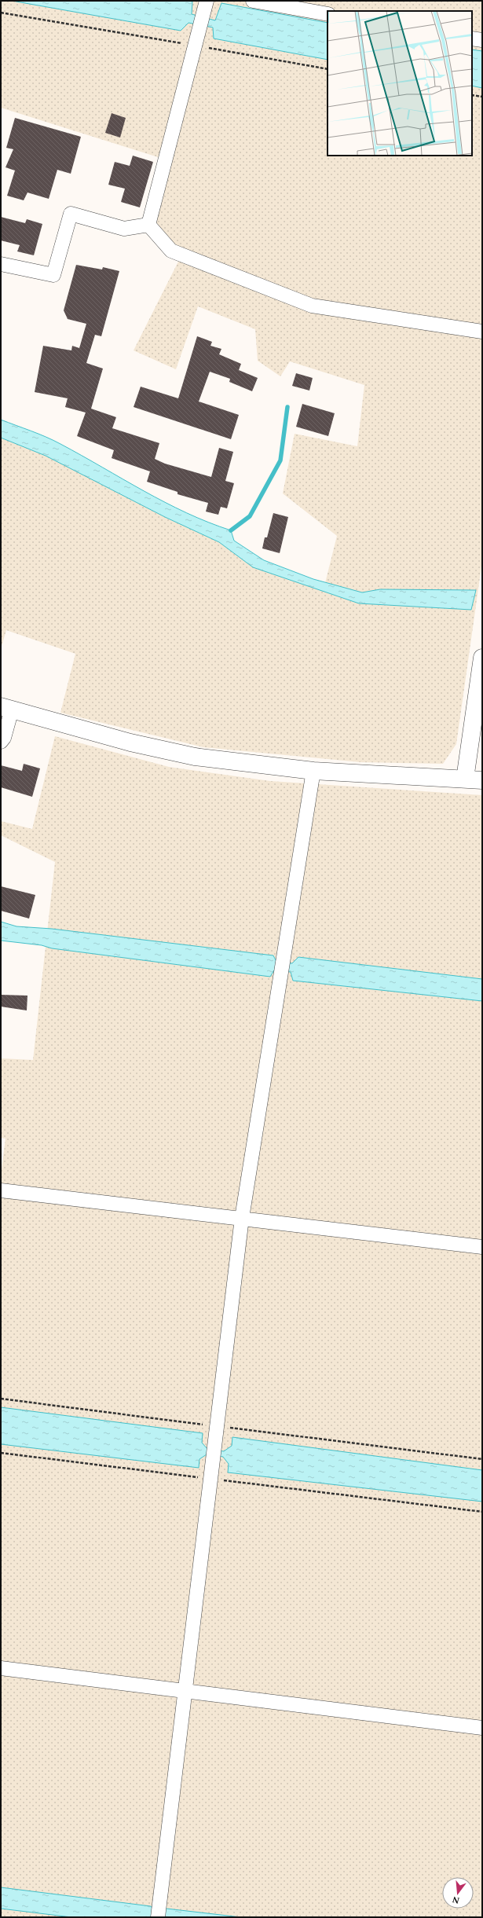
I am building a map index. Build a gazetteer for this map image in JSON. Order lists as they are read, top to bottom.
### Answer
{
  "north": "bottom"
}
